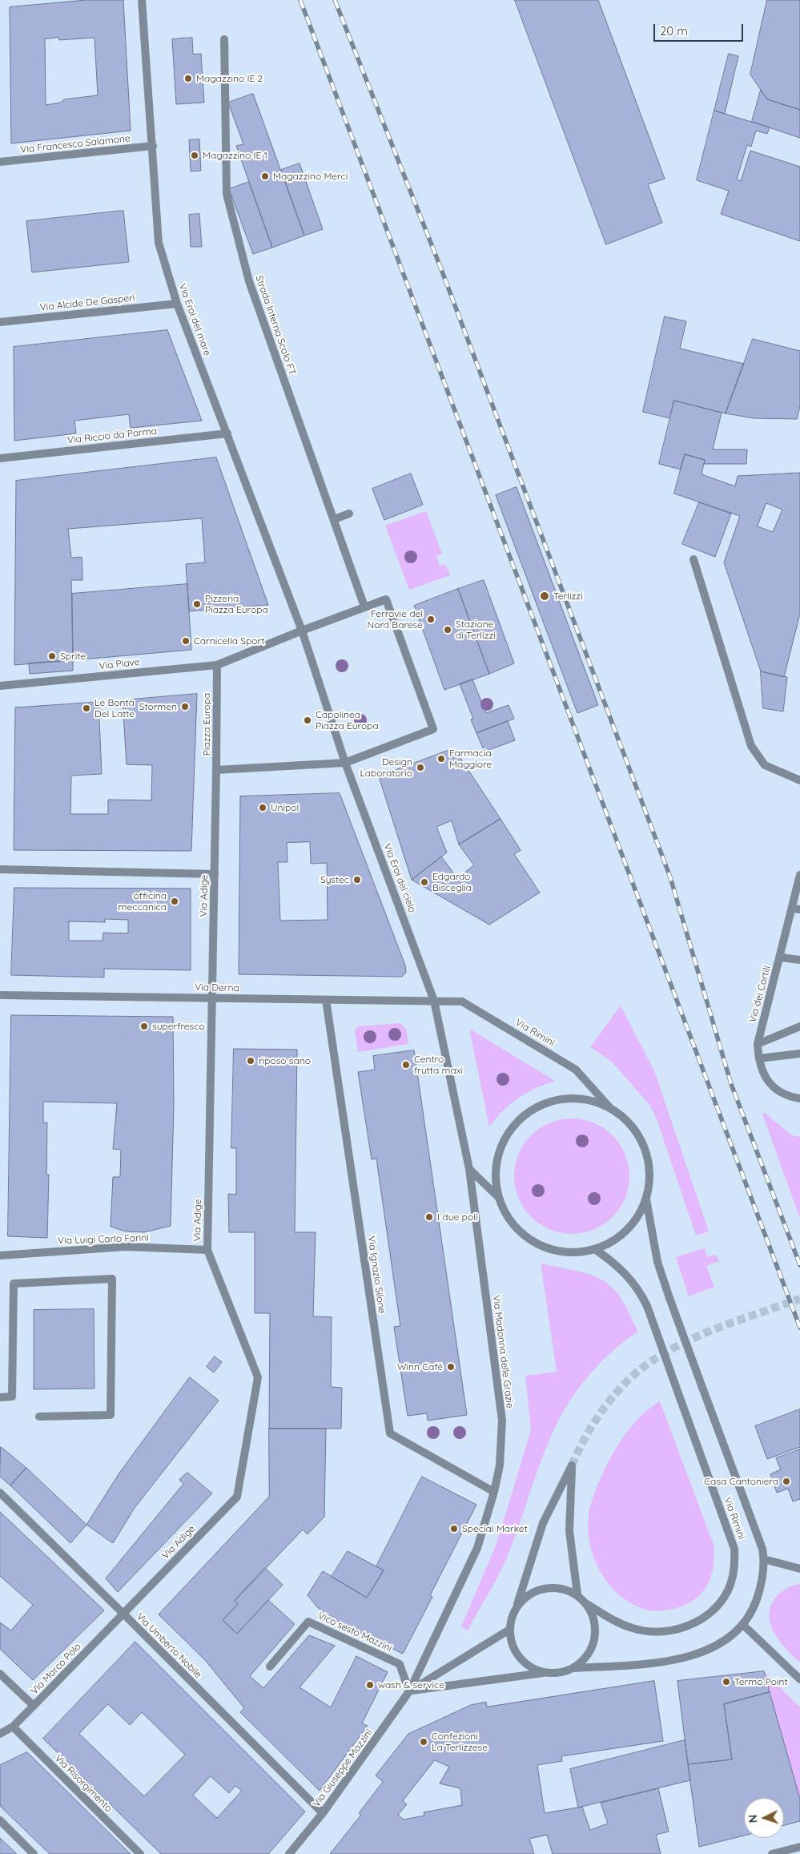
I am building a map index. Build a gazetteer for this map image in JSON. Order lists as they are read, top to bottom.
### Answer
{
  "streets": {
    "street": [
      "Via Francesco Salamone",
      "Via Alcide De Gasperi",
      "Via Eroi del mare",
      "Strada Interna Scalo FT",
      "Via Riccio da Parma",
      "Via Piave",
      "Piazza Europa",
      "Via Eroi del cielo",
      "Via Adige",
      "Via Derna",
      "Via dei Cortili",
      "Via Rimini",
      "Via Luigi Carlo Farini",
      "Via Ignazio Silone",
      "Via Madonna delle Grazie",
      "Vico sesto Mazzini",
      "Via Umberto Nobile",
      "Via Marco Polo",
      "Via Giuseppe Mazzini",
      "Via Risorgimento"
    ]
  },
  "crossings": [
    ["Via Francesco Salamone", "Via Eroi del mare"],
    ["Via Alcide De Gasperi", "Via Eroi del mare"],
    ["Via Eroi del mare", "Via Riccio da Parma"],
    ["Via Eroi del mare", "Piazza Europa"],
    ["Strada Interna Scalo FT", "Piazza Europa"],
    ["Via Piave", "Piazza Europa"],
    ["Piazza Europa", "Via Eroi del cielo"],
    ["Piazza Europa", "Via Adige"],
    ["Via Eroi del cielo", "Via Derna"],
    ["Via Eroi del cielo", "Via Rimini"],
    ["Via Eroi del cielo", "Via Madonna delle Grazie"],
    ["Via Adige", "Via Derna"],
    ["Via Adige", "Via Luigi Carlo Farini"],
    ["Via Adige", "Via Umberto Nobile"],
    ["Via Adige", "Via Marco Polo"],
    ["Via Derna", "Via Rimini"],
    ["Via Derna", "Via Ignazio Silone"],
    ["Via Derna", "Via Madonna delle Grazie"],
    ["Via Rimini", "Via Madonna delle Grazie"],
    ["Via Rimini", "Via Giuseppe Mazzini"],
    ["Via Ignazio Silone", "Via Madonna delle Grazie"],
    ["Via Madonna delle Grazie", "Vico sesto Mazzini"],
    ["Via Madonna delle Grazie", "Via Giuseppe Mazzini"],
    ["Vico sesto Mazzini", "Via Giuseppe Mazzini"],
    ["Via Umberto Nobile", "Via Marco Polo"],
    ["Via Umberto Nobile", "Via Giuseppe Mazzini"],
    ["Via Marco Polo", "Via Risorgimento"]
  ],
  "places": [
    "Magazzino IE 2",
    "Magazzino IE 1",
    "Magazzino Merci",
    "Terlizzi",
    "Pizzeria Piazza Europa",
    "Ferrovie del Nord Barese",
    "Stazione di Terlizzi",
    "Carnicella Sport",
    "Sprite",
    "Stormen",
    "Le Bontà Del Latte",
    "Capolinea Piazza Europa",
    "Farmacia Maggiore",
    "Design Laboratorio",
    "Unipol",
    "Systec",
    "Edgardo Bisceglia",
    "officina meccanica",
    "superfresco",
    "riposo sano",
    "Centro frutta maxi",
    "I due poli",
    "Winn Café",
    "Casa Cantoniera",
    "Special Market",
    "Termo Point",
    "wash & service",
    "Confezioni La Terlizzese"
  ],
  "scale_bar": "20 m",
  "north": "left"
}
